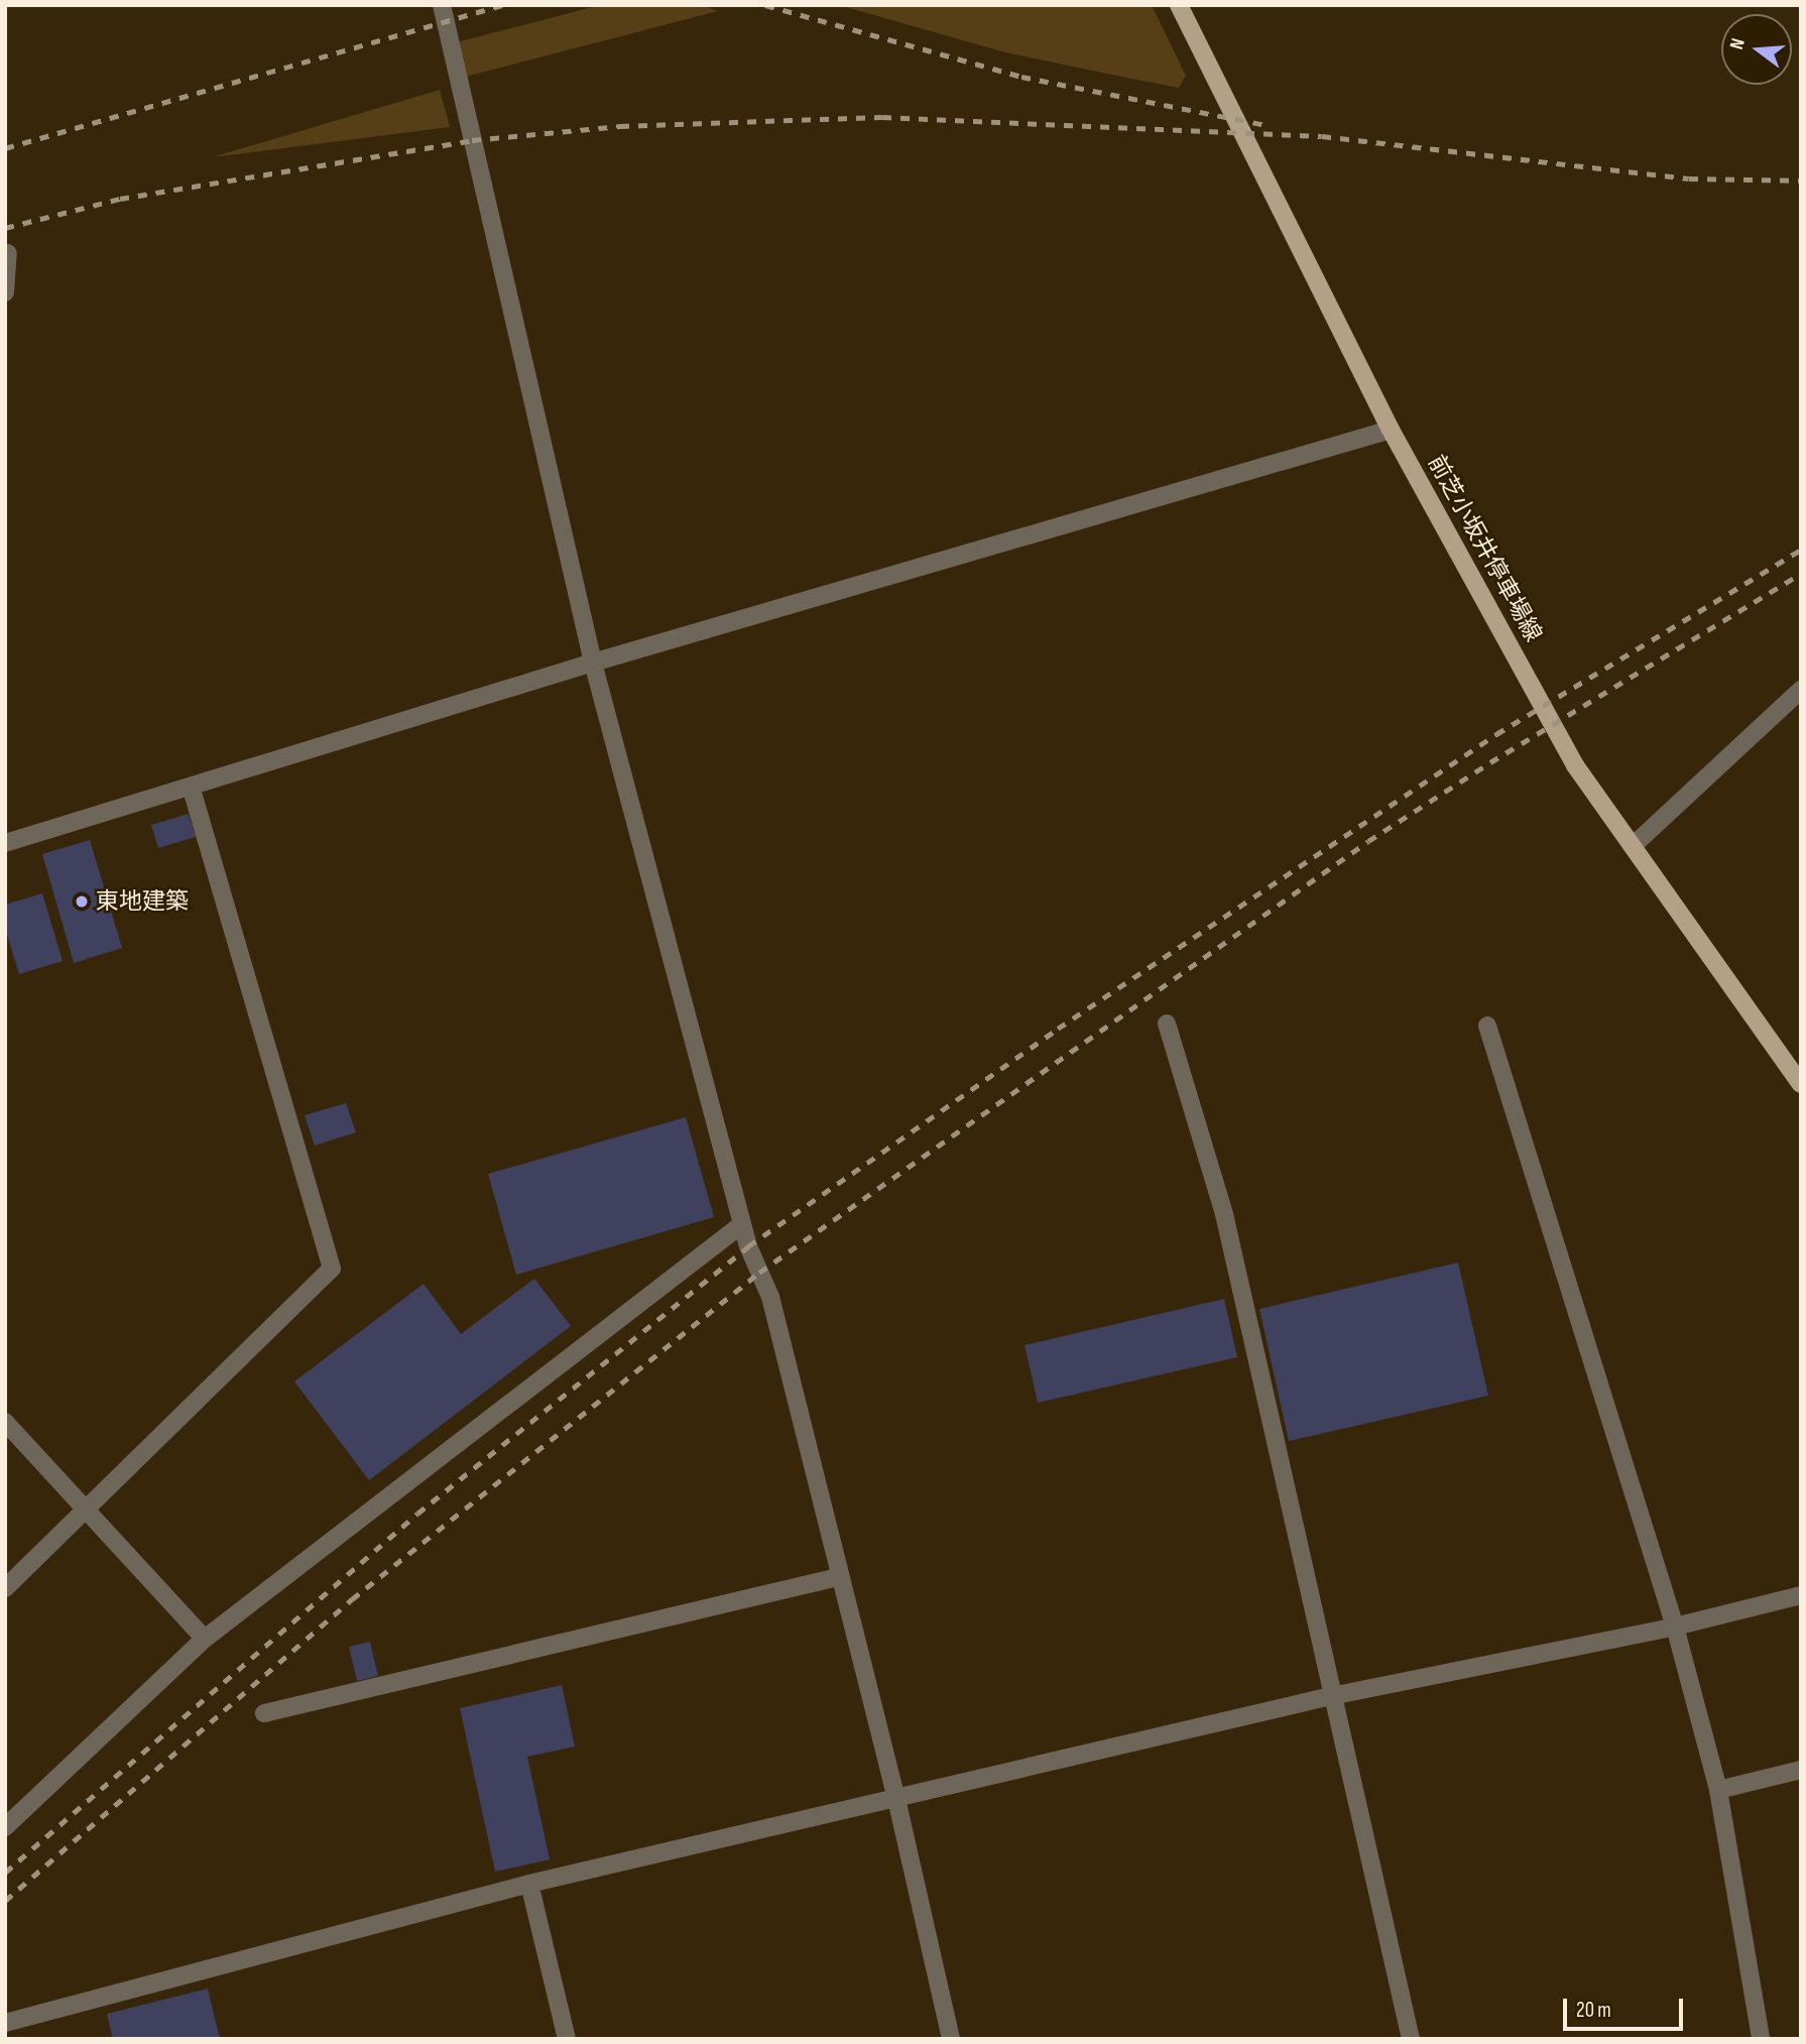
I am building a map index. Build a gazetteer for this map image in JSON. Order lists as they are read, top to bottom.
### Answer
{
  "streets": {
    "main road": ["前芝小坂井停車場線"]
  },
  "places": ["東地建築"],
  "scale_bar": "20 m",
  "north": "left"
}
